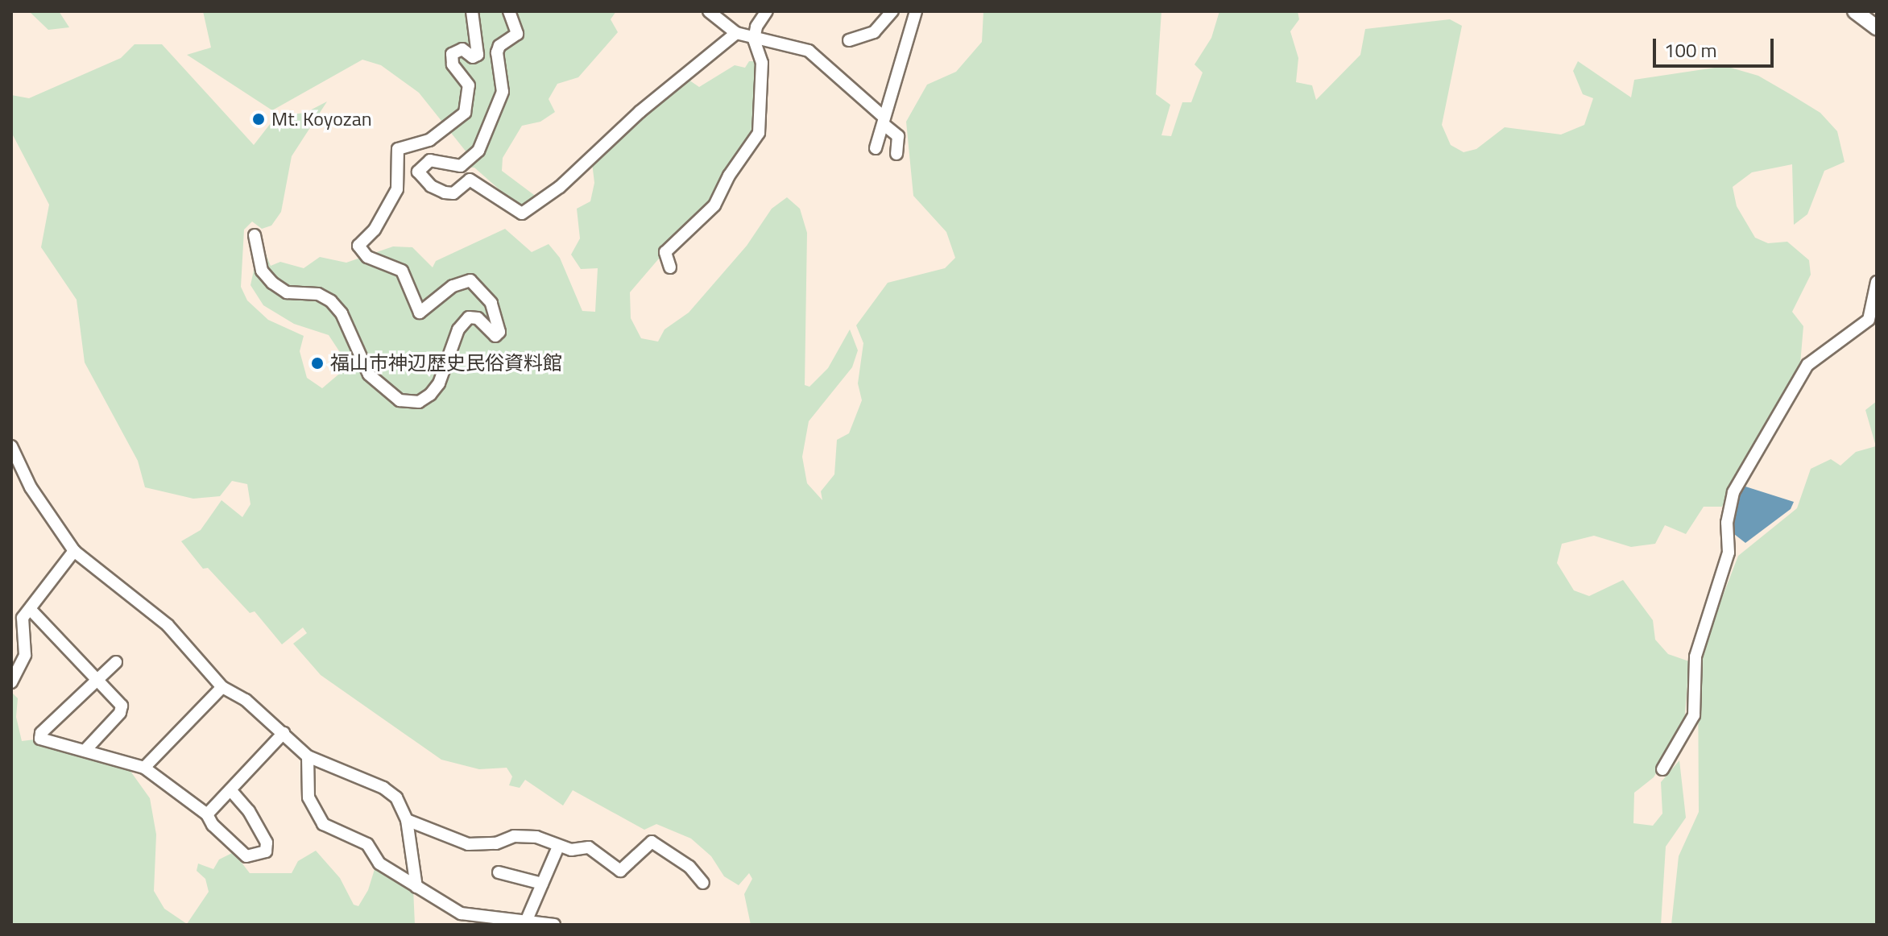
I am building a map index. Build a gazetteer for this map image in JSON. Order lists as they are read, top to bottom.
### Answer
{
  "places": ["Mt. Koyozan", "福山市神辺歴史民俗資料館"],
  "scale_bar": "100 m"
}
